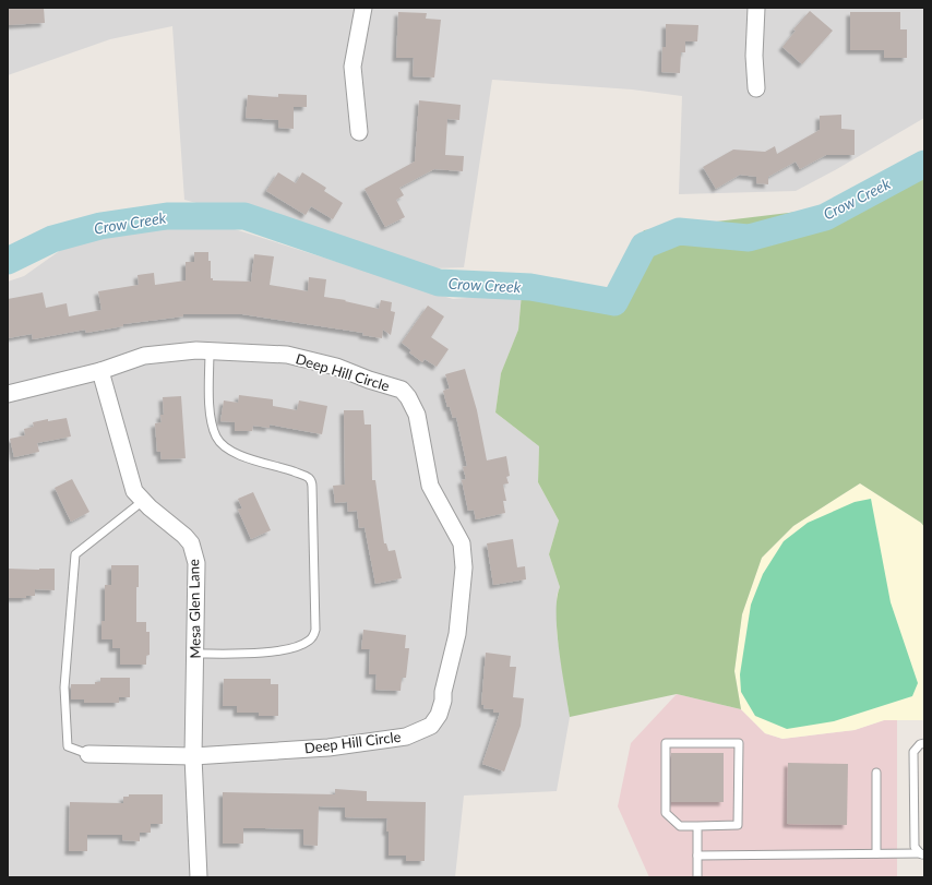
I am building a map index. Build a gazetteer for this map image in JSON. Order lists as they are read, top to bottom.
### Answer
{
  "streets": {
    "street": ["Deep Hill Circle", "Mesa Glen Lane"]
  },
  "crossings": [
    ["Deep Hill Circle", "Mesa Glen Lane"]
  ],
  "water": ["Crow Creek"]
}
